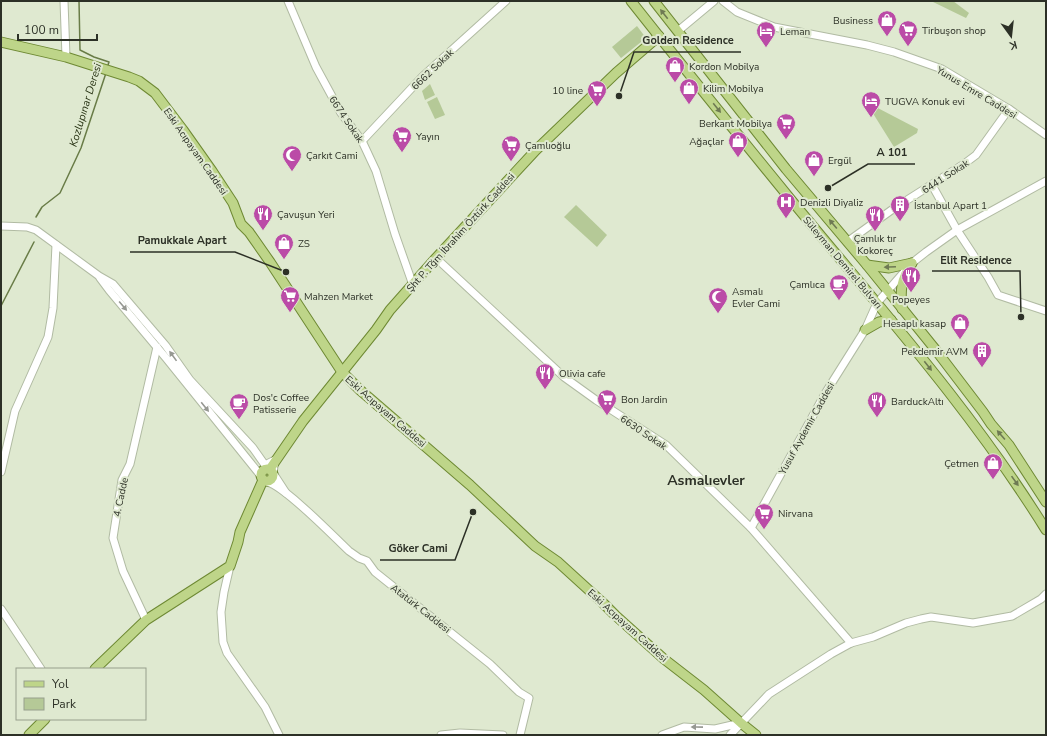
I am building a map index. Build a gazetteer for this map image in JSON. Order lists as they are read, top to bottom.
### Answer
{
  "streets": {
    "main road": ["Eski Acıpayam Caddesi", "Şht P. Tğm İbrahim Öztürk Caddesi", "Süleyman Demirel Bulvarı"],
    "street": [
      "6662 Sokak",
      "Yunus Emre Caddesi",
      "6674 Sokak",
      "6441 Sokak",
      "Yusuf Aydemir Caddesi",
      "6630 Sokak",
      "4. Cadde",
      "Atatürk Caddesi"
    ]
  },
  "crossings": [
    ["6662 Sokak", "6674 Sokak"],
    ["Yunus Emre Caddesi", "6441 Sokak"],
    ["6674 Sokak", "Şht P. Tğm İbrahim Öztürk Caddesi"],
    ["Eski Acıpayam Caddesi", "Şht P. Tğm İbrahim Öztürk Caddesi"],
    ["6441 Sokak", "Süleyman Demirel Bulvarı"],
    ["Şht P. Tğm İbrahim Öztürk Caddesi", "Süleyman Demirel Bulvarı"],
    ["Şht P. Tğm İbrahim Öztürk Caddesi", "6630 Sokak"],
    ["Süleyman Demirel Bulvarı", "Yusuf Aydemir Caddesi"],
    ["Yusuf Aydemir Caddesi", "6630 Sokak"]
  ],
  "districts": ["Asmalıevler"],
  "water": ["Kozlupınar Deresi"],
  "places": {
    "shop": [
      "Business",
      "Kordon Mobilya",
      "Kilim Mobilya",
      "Ağaçlar",
      "Ergül",
      "ZS",
      "Hesaplı kasap",
      "Çetmen"
    ],
    "supermarket": [
      "Tirbuşon shop",
      "10 line",
      "Berkant Mobilya",
      "Yayın",
      "Çamlıoğlu",
      "Mahzen Market",
      "Bon Jardin",
      "Nirvana"
    ],
    "hotel": ["Leman", "TUGVA Konuk evi"],
    "other": [
      "Golden Residence",
      "A 101",
      "Pamukkale Apart",
      "Elit Residence",
      "Göker Cami"
    ],
    "mosque": ["Çarkıt Cami", "Asmalı Evler Cami"],
    "hospital": ["Denizli Diyaliz"],
    "building": ["İstanbul Apart 1", "Pekdemir AVM"],
    "restaurant": [
      "Çavuşun Yeri",
      "Çamlık tır Kokoreç",
      "Popeyes",
      "Olivia cafe",
      "BarduckAltı"
    ],
    "cafe": ["Çamlıca", "Dos'c Coffee Patisserie"]
  },
  "legend": ["Yol", "Park"],
  "scale_bar": "100 m",
  "north": "bottom"
}
